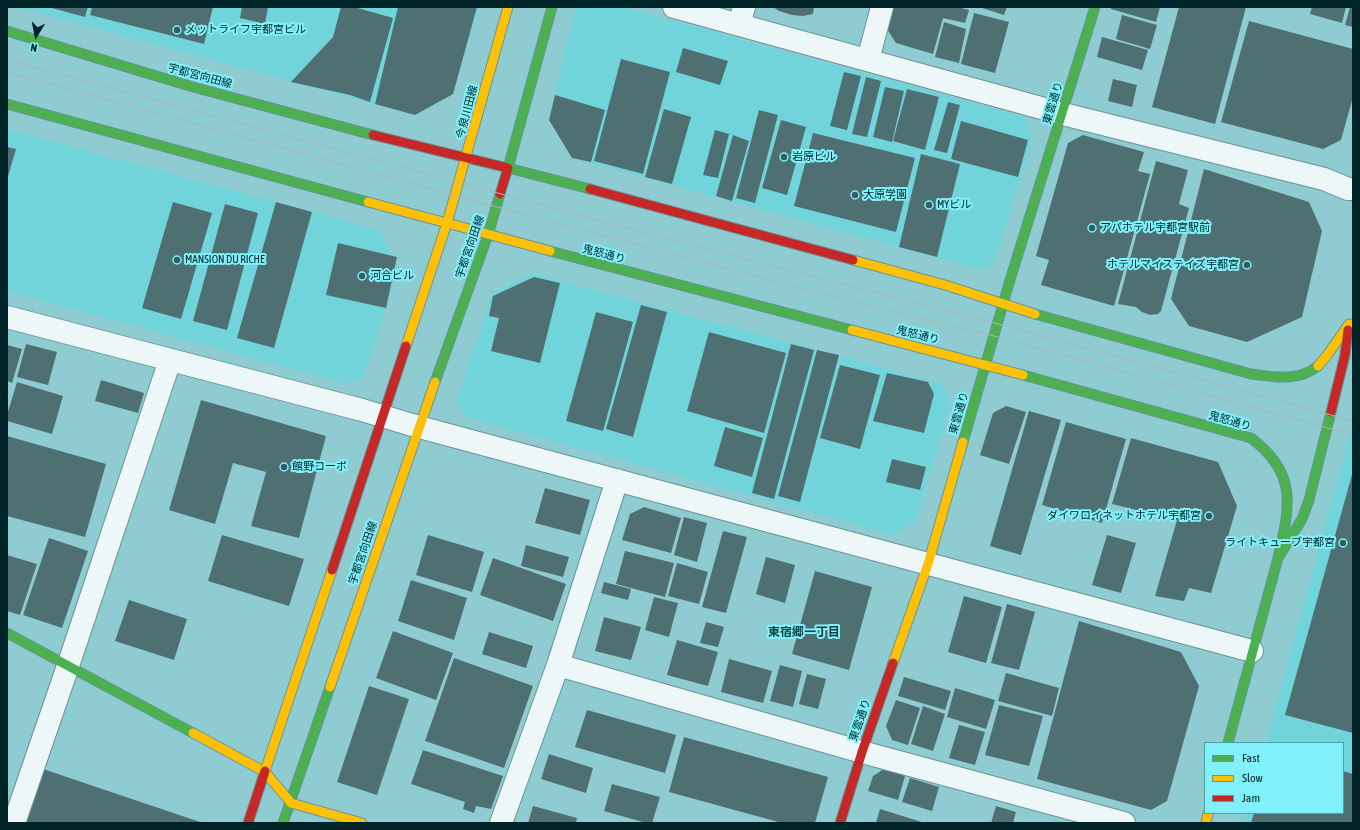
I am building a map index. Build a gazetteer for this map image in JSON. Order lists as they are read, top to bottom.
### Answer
{
  "streets": {
    "street": [
      "宇都宮向田線",
      "東雲通り",
      "今泉川田線",
      "鬼怒通り"
    ]
  },
  "crossings": [
    ["宇都宮向田線", "今泉川田線"],
    ["宇都宮向田線", "鬼怒通り"],
    ["東雲通り", "鬼怒通り"],
    ["今泉川田線", "鬼怒通り"]
  ],
  "districts": ["東宿郷一丁目"],
  "places": [
    "メットライフ宇都宮ビル",
    "岩原ビル",
    "大原学園",
    "MYビル",
    "アパホテル宇都宮駅前",
    "MANSION DU RICHE",
    "ホテルマイステイズ宇都宮",
    "河合ビル",
    "館野コーポ",
    "ダイワロイネットホテル宇都宮",
    "ライトキューブ宇都宮"
  ],
  "legend": ["Fast", "Slow", "Jam"],
  "north": "bottom"
}
